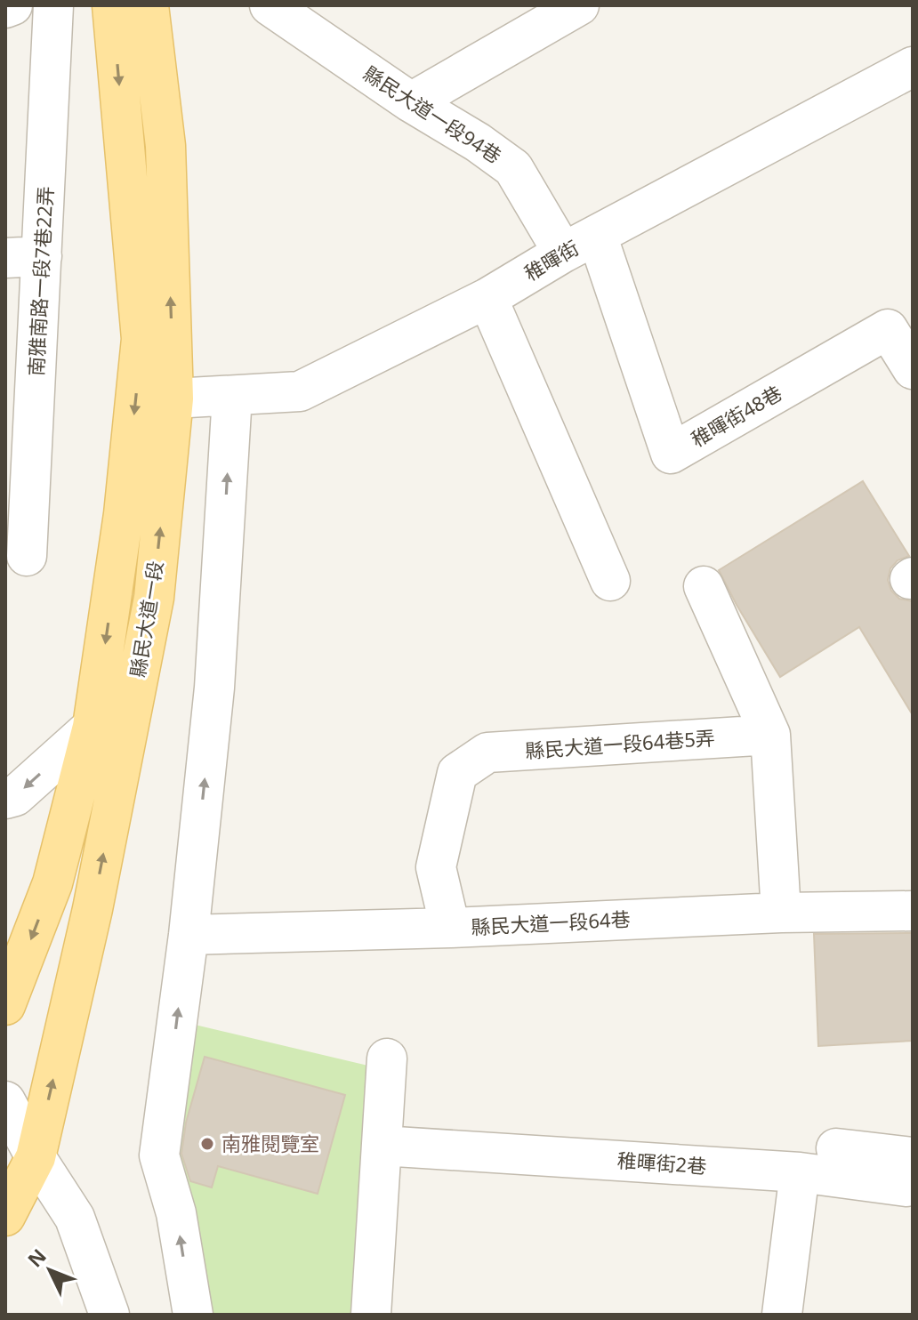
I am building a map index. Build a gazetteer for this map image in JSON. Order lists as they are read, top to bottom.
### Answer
{
  "streets": {
    "main road": ["縣民大道一段"],
    "street": [
      "縣民大道一段94巷",
      "稚暉街",
      "南雅南路一段7巷22弄",
      "稚暉街48巷",
      "縣民大道一段64巷5弄",
      "縣民大道一段64巷",
      "稚暉街2巷"
    ]
  },
  "crossings": [
    ["縣民大道一段94巷", "稚暉街"],
    ["稚暉街", "稚暉街48巷"],
    ["稚暉街", "縣民大道一段"],
    ["縣民大道一段64巷5弄", "縣民大道一段64巷"]
  ],
  "places": ["南雅閱覽室"],
  "north": "top left"
}
